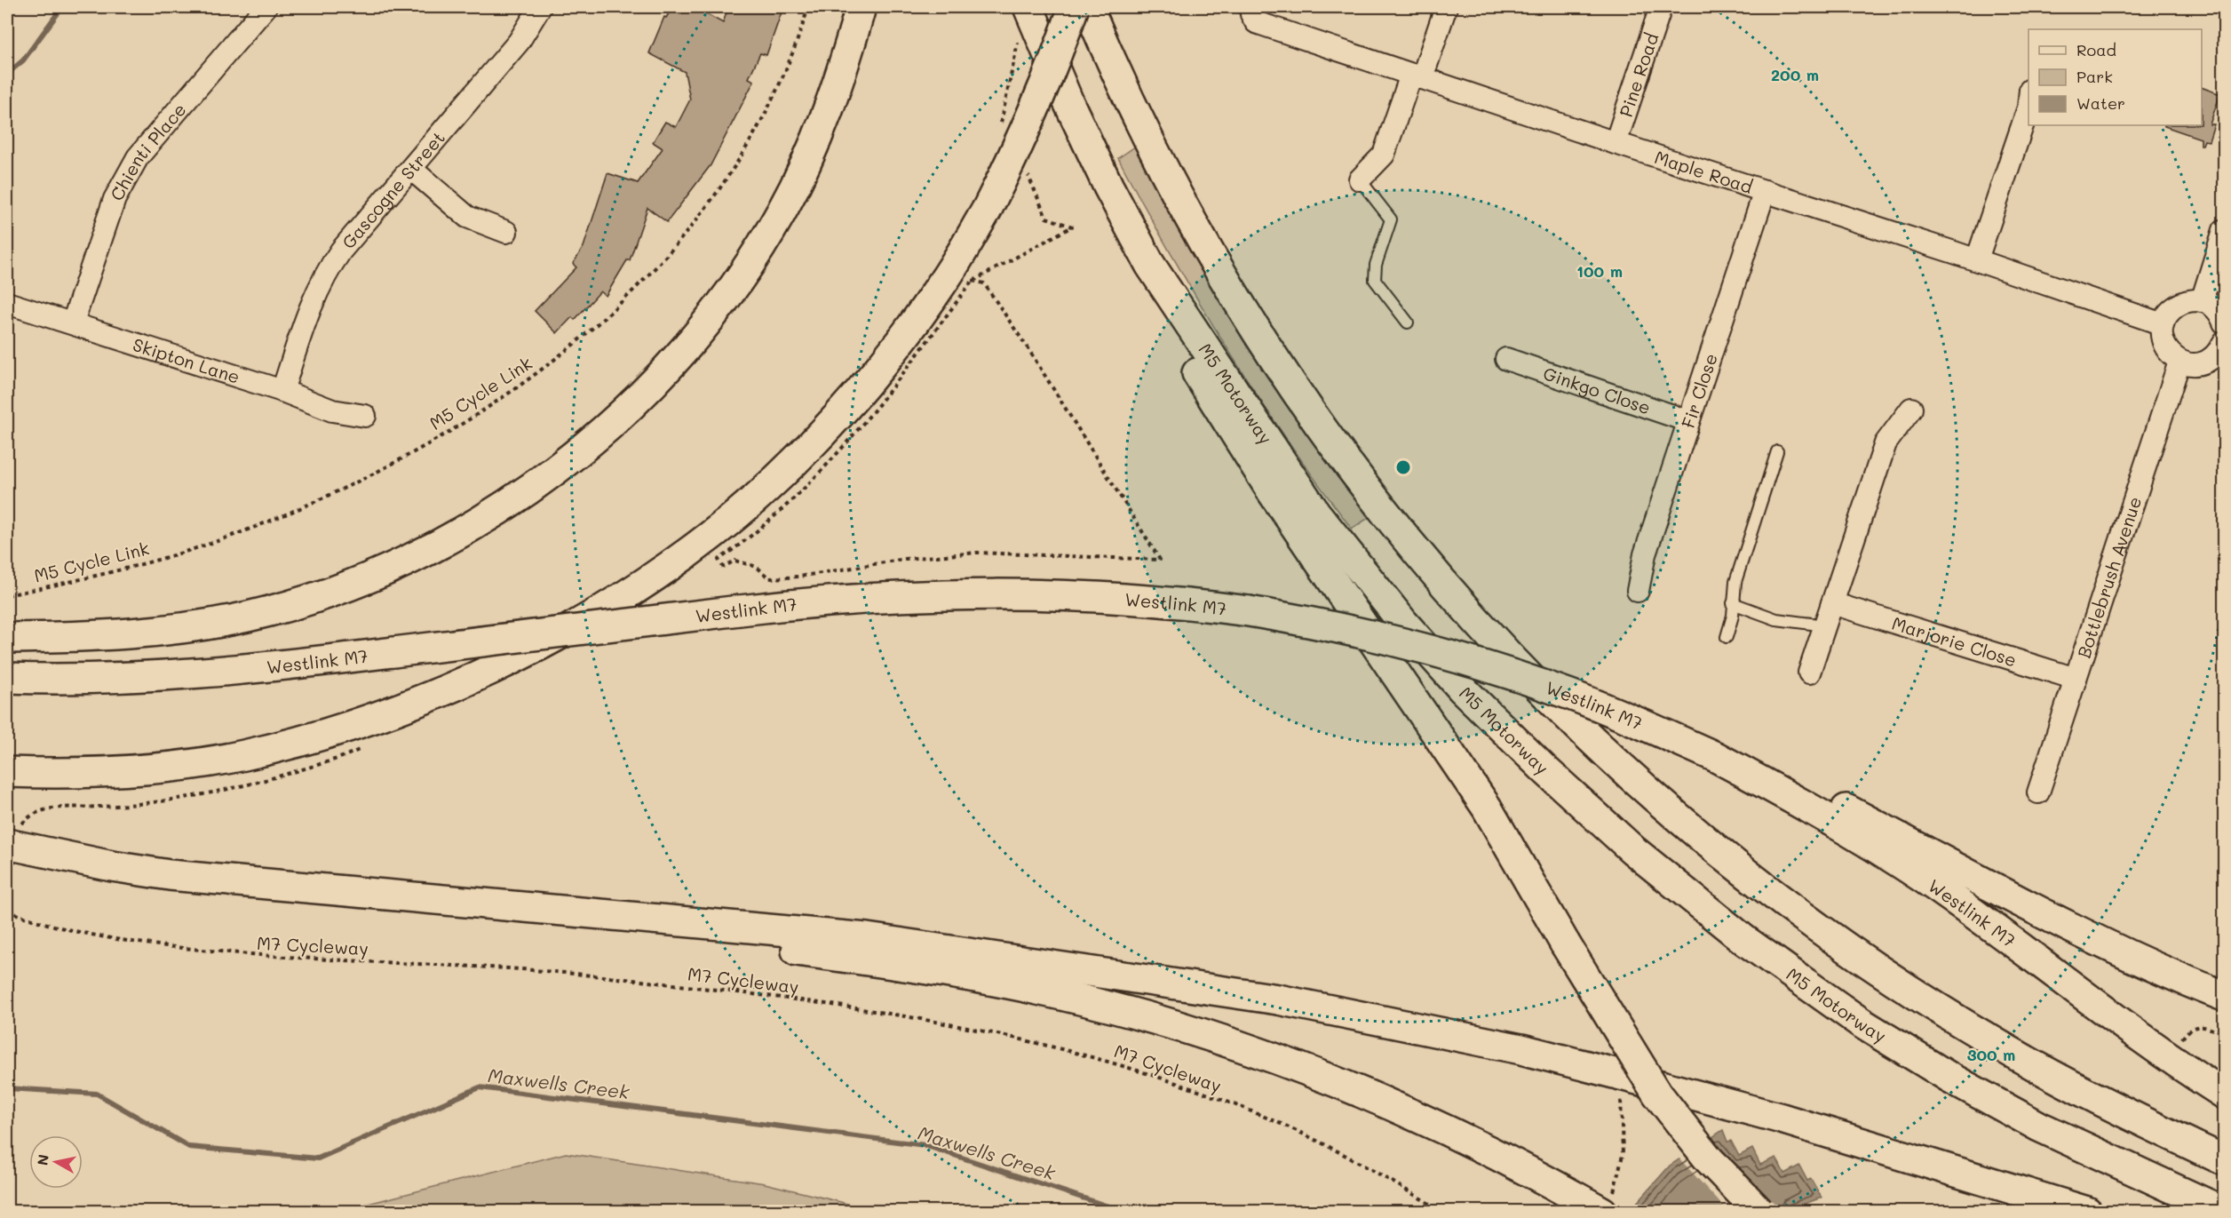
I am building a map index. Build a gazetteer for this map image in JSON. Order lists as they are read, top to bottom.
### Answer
{
  "streets": {
    "highway": ["M5 Motorway", "Westlink M7"],
    "street": [
      "Pine Road",
      "Chienti Place",
      "Maple Road",
      "Gascogne Street",
      "Skipton Lane",
      "Ginkgo Close",
      "Fir Close",
      "Bottlebrush Avenue",
      "Marjorie Close"
    ],
    "path": ["M5 Cycle Link", "M7 Cycleway"]
  },
  "crossings": [
    ["Pine Road", "Maple Road"],
    ["Chienti Place", "Skipton Lane"],
    ["Maple Road", "Fir Close"],
    ["Gascogne Street", "Skipton Lane"],
    ["Ginkgo Close", "Fir Close"],
    ["Bottlebrush Avenue", "Marjorie Close"]
  ],
  "water": ["Maxwells Creek"],
  "legend": ["Road", "Park", "Water"],
  "north": "left",
  "rings": ["200 m", "100 m", "300 m"]
}
